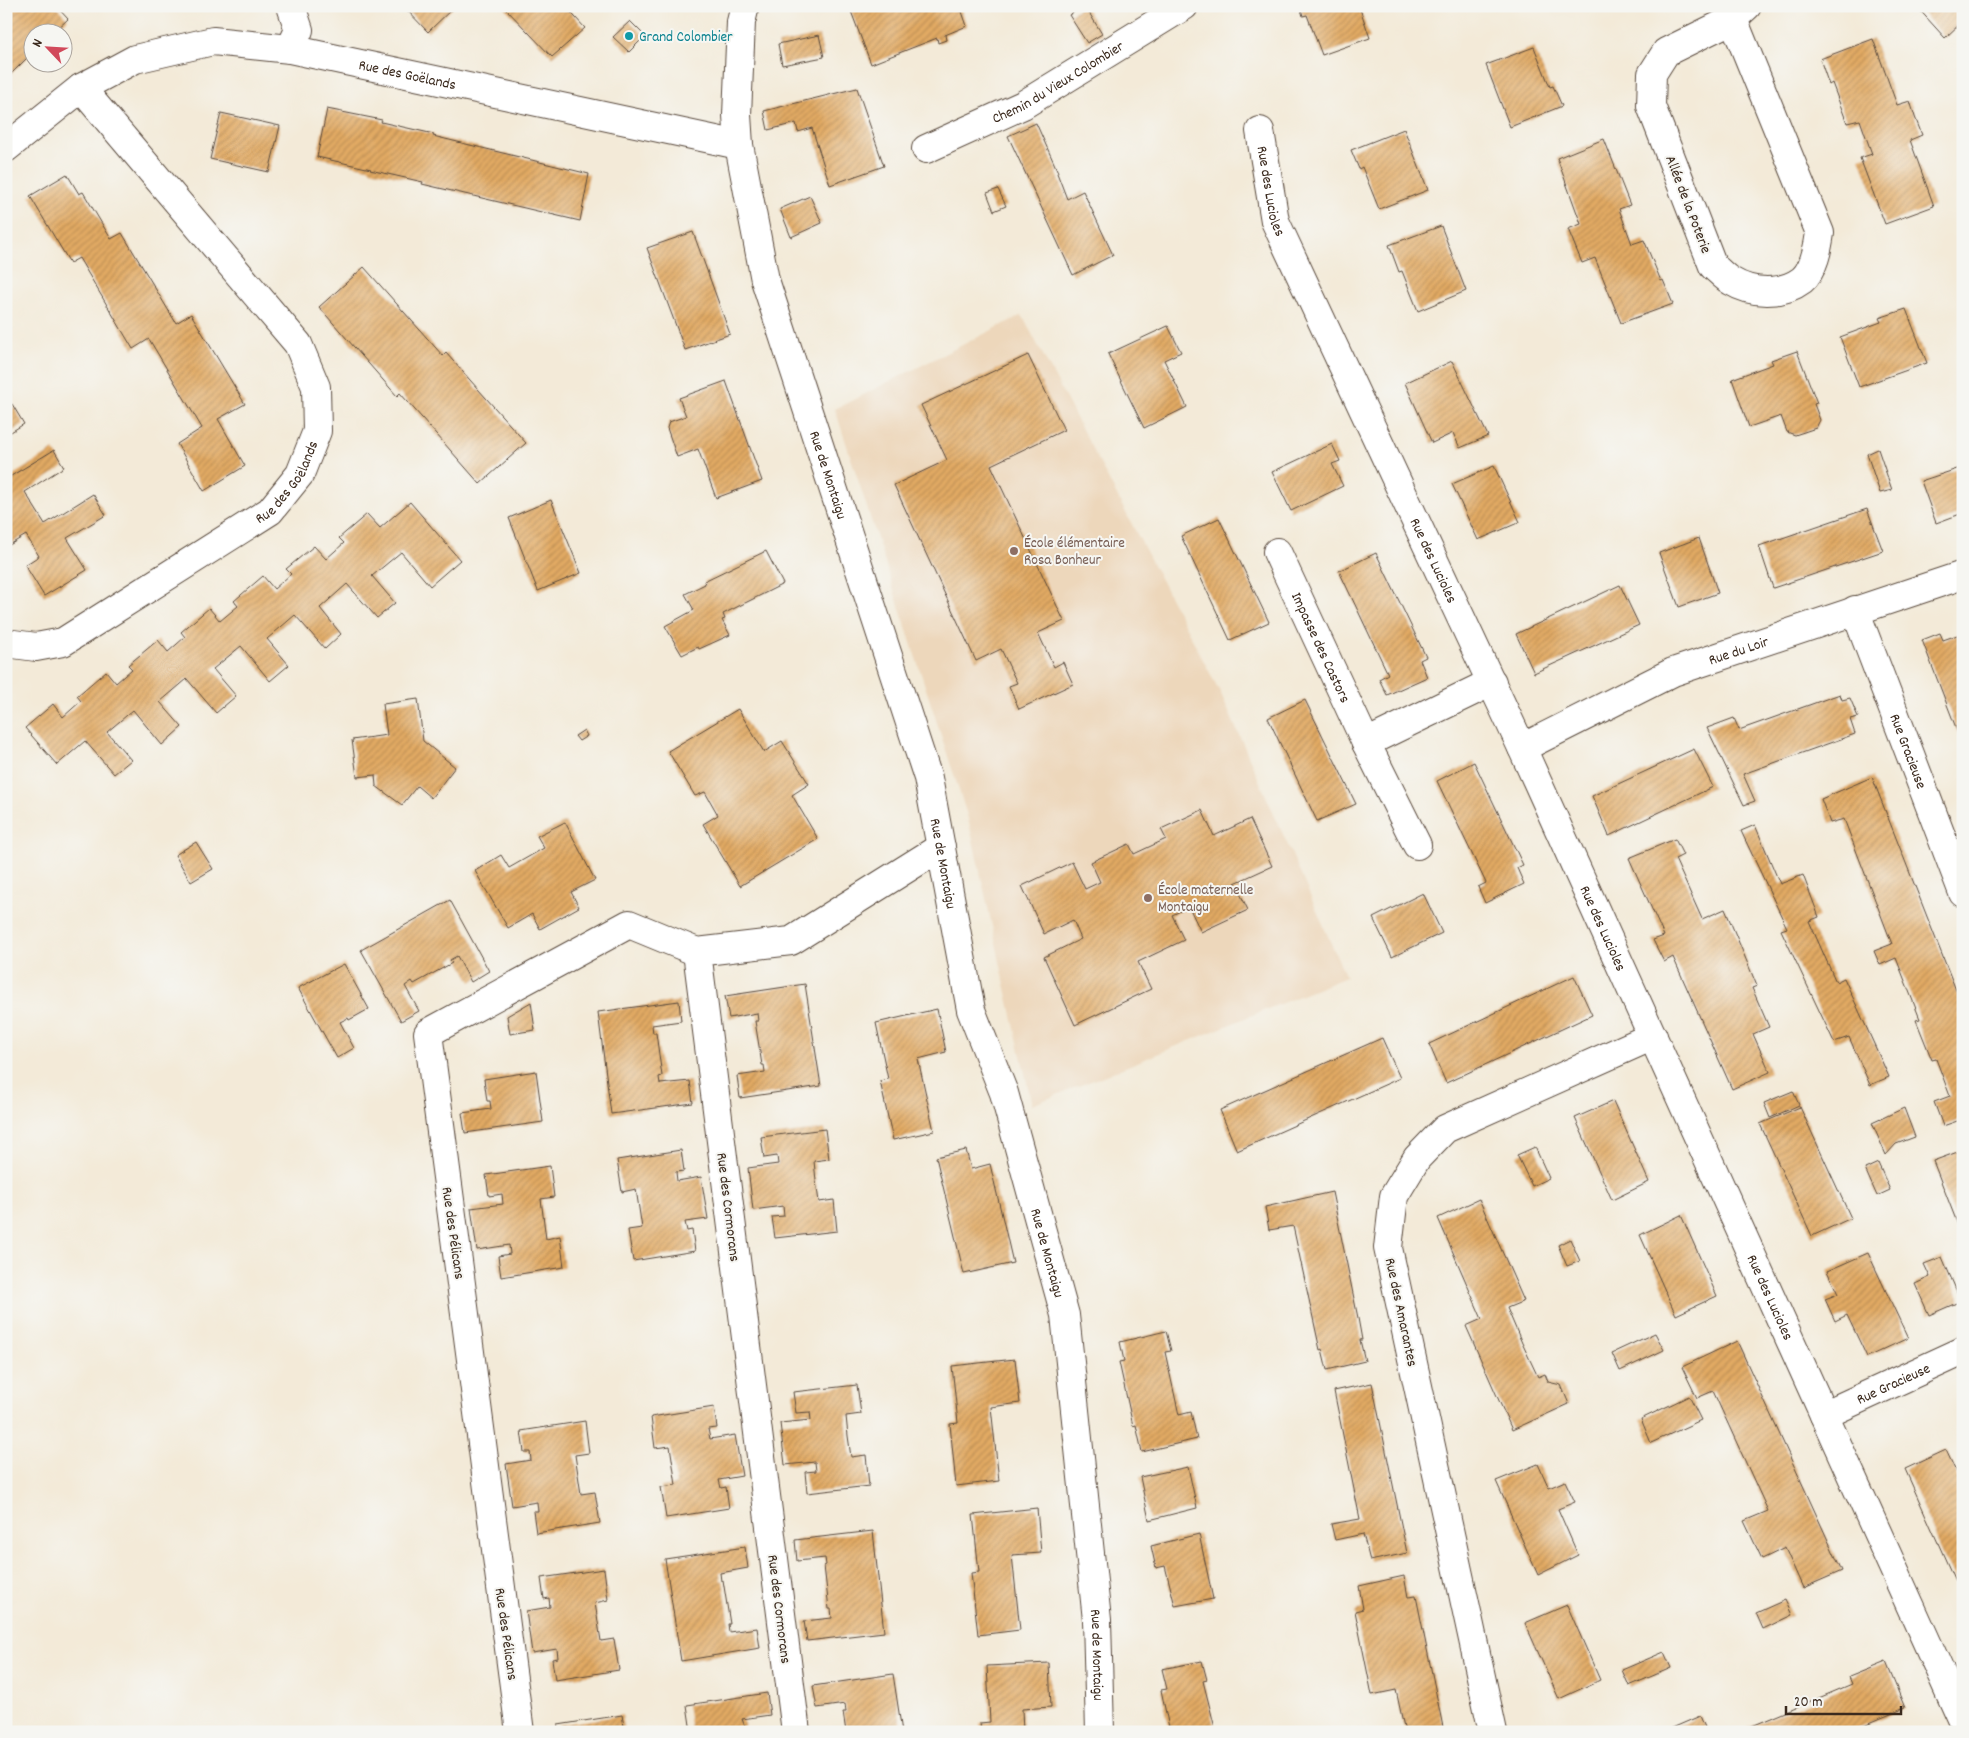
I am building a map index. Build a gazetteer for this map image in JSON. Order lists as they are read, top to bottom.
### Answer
{
  "streets": {
    "street": [
      "Rue des Goëlands",
      "Chemin du Vieux Colombier",
      "Rue des Lucioles",
      "Allée de la Poterie",
      "Rue de Montaigu",
      "Impasse des Castors",
      "Rue du Loir",
      "Rue Gracieuse",
      "Rue des Cormorans",
      "Rue des Pélicans",
      "Rue des Amarantes"
    ]
  },
  "crossings": [
    ["Rue des Goëlands", "Rue de Montaigu"],
    ["Rue des Lucioles", "Rue du Loir"],
    ["Rue des Lucioles", "Rue Gracieuse"],
    ["Rue des Lucioles", "Rue des Amarantes"],
    ["Rue du Loir", "Rue Gracieuse"],
    ["Rue des Cormorans", "Rue des Pélicans"]
  ],
  "places": ["Grand Colombier", "École élémentaire Rosa Bonheur", "École maternelle Montaigu"],
  "scale_bar": "20 m",
  "north": "top left"
}
